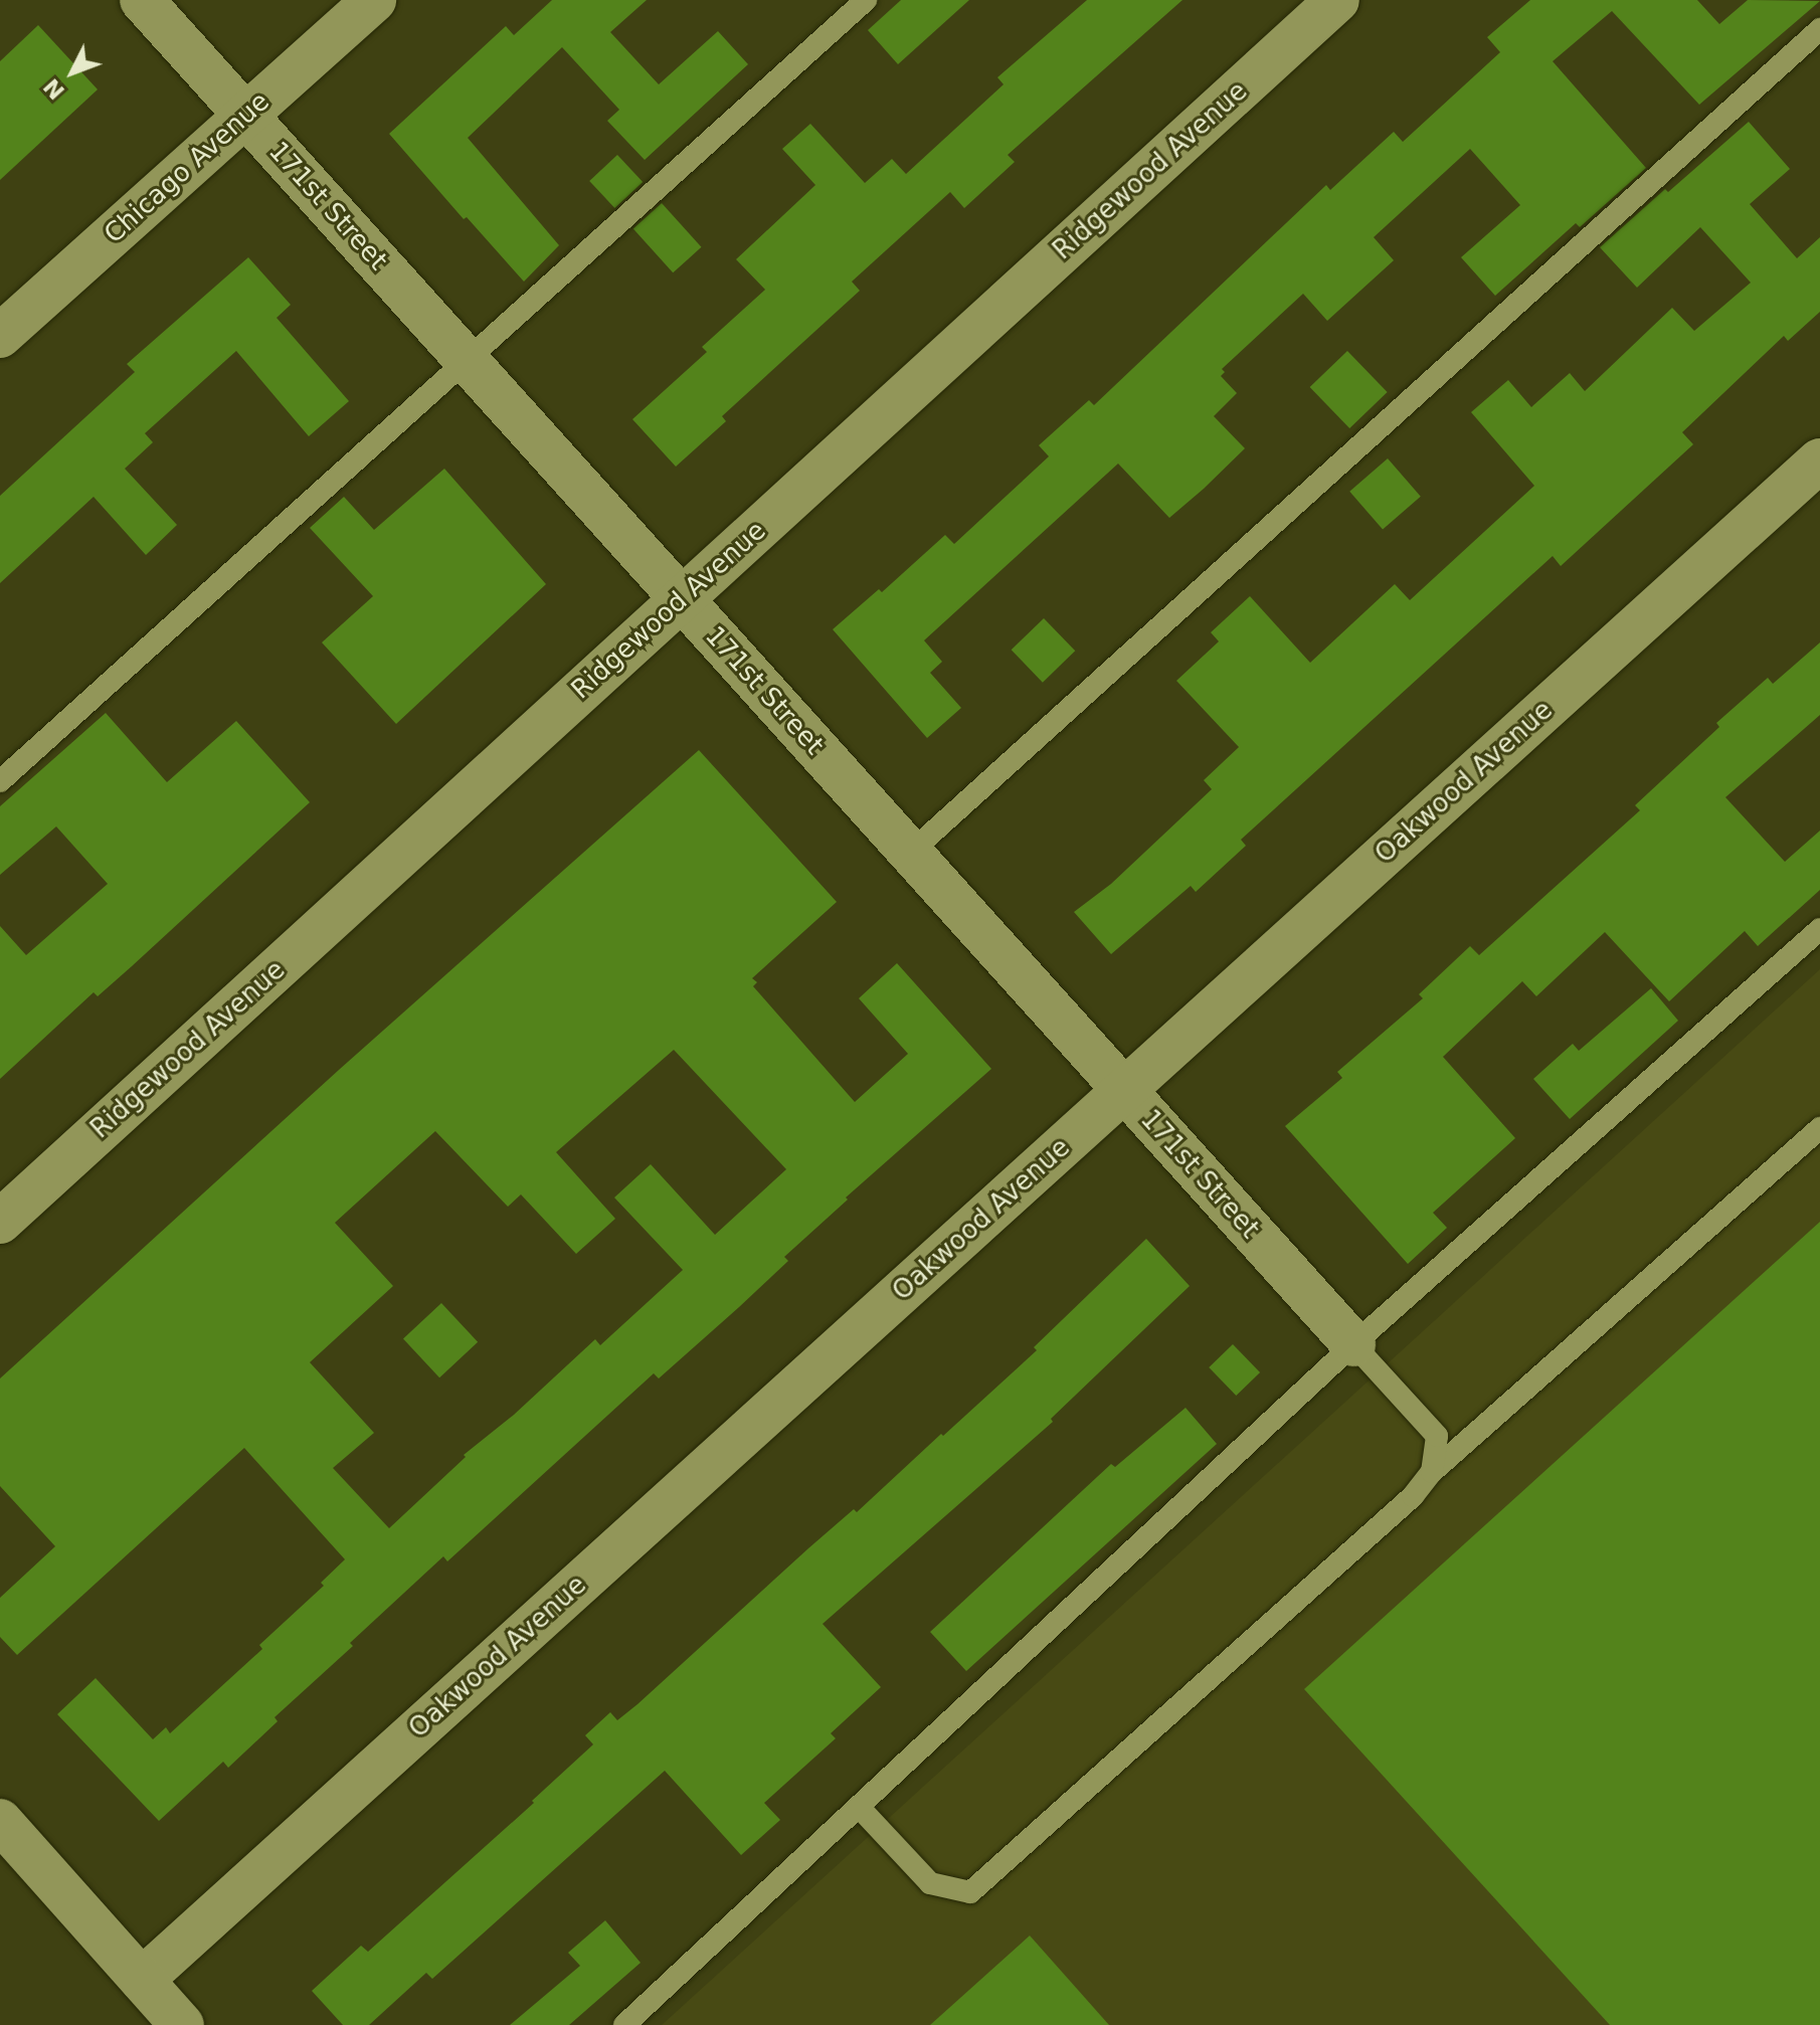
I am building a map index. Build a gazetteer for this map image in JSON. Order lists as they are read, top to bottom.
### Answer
{
  "streets": {
    "street": [
      "Chicago Avenue",
      "Ridgewood Avenue",
      "171st Street",
      "Oakwood Avenue"
    ]
  },
  "crossings": [
    ["Chicago Avenue", "171st Street"],
    ["Ridgewood Avenue", "171st Street"],
    ["171st Street", "Oakwood Avenue"]
  ],
  "north": "bottom left"
}
